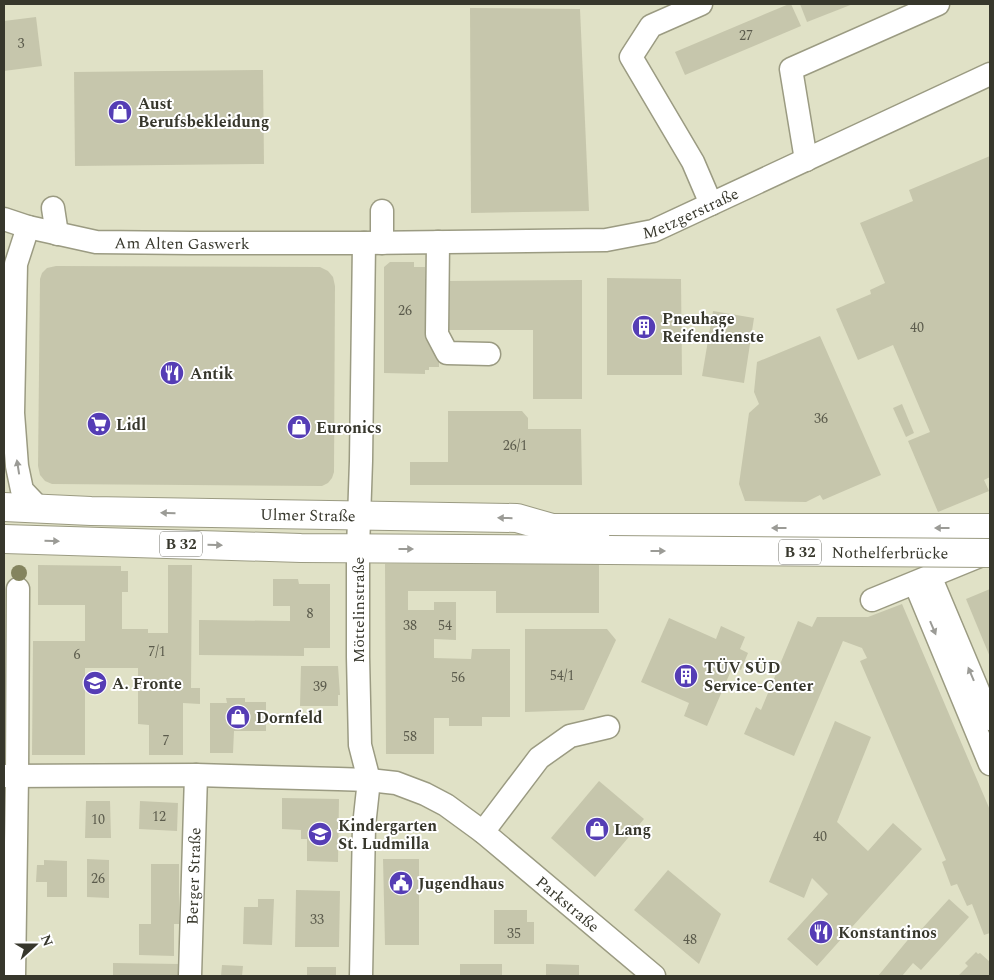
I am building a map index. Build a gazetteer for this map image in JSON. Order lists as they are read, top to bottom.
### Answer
{
  "streets": {
    "main road": ["Ulmer Straße", "B 32", "Nothelferbrücke"],
    "street": [
      "Metzgerstraße",
      "Am Alten Gaswerk",
      "Möttelinstraße",
      "Berger Straße",
      "Parkstraße"
    ]
  },
  "crossings": [
    ["Metzgerstraße", "Am Alten Gaswerk"],
    ["Metzgerstraße", "Möttelinstraße"],
    ["Am Alten Gaswerk", "Möttelinstraße"],
    ["Ulmer Straße", "Nothelferbrücke"],
    ["Ulmer Straße", "Möttelinstraße"],
    ["Möttelinstraße", "Parkstraße"]
  ],
  "places": {
    "shop": [
      "Aust Berufsbekleidung",
      "Euronics",
      "Dornfeld",
      "Lang"
    ],
    "building": ["Pneuhage Reifendienste", "TÜV SÜD Service-Center"],
    "restaurant": ["Antik", "Konstantinos"],
    "supermarket": ["Lidl"],
    "school or university": ["A. Fronte", "Kindergarten St. Ludmilla"],
    "public building": ["Jugendhaus"]
  },
  "house_numbers": [
    "27",
    "3",
    "26",
    "40",
    "36",
    "26/1",
    "8",
    "38",
    "54",
    "7/1",
    "6",
    "54/1",
    "56",
    "39",
    "58",
    "7",
    "12",
    "10",
    "40",
    "26",
    "33",
    "35",
    "48"
  ],
  "north": "right"
}
